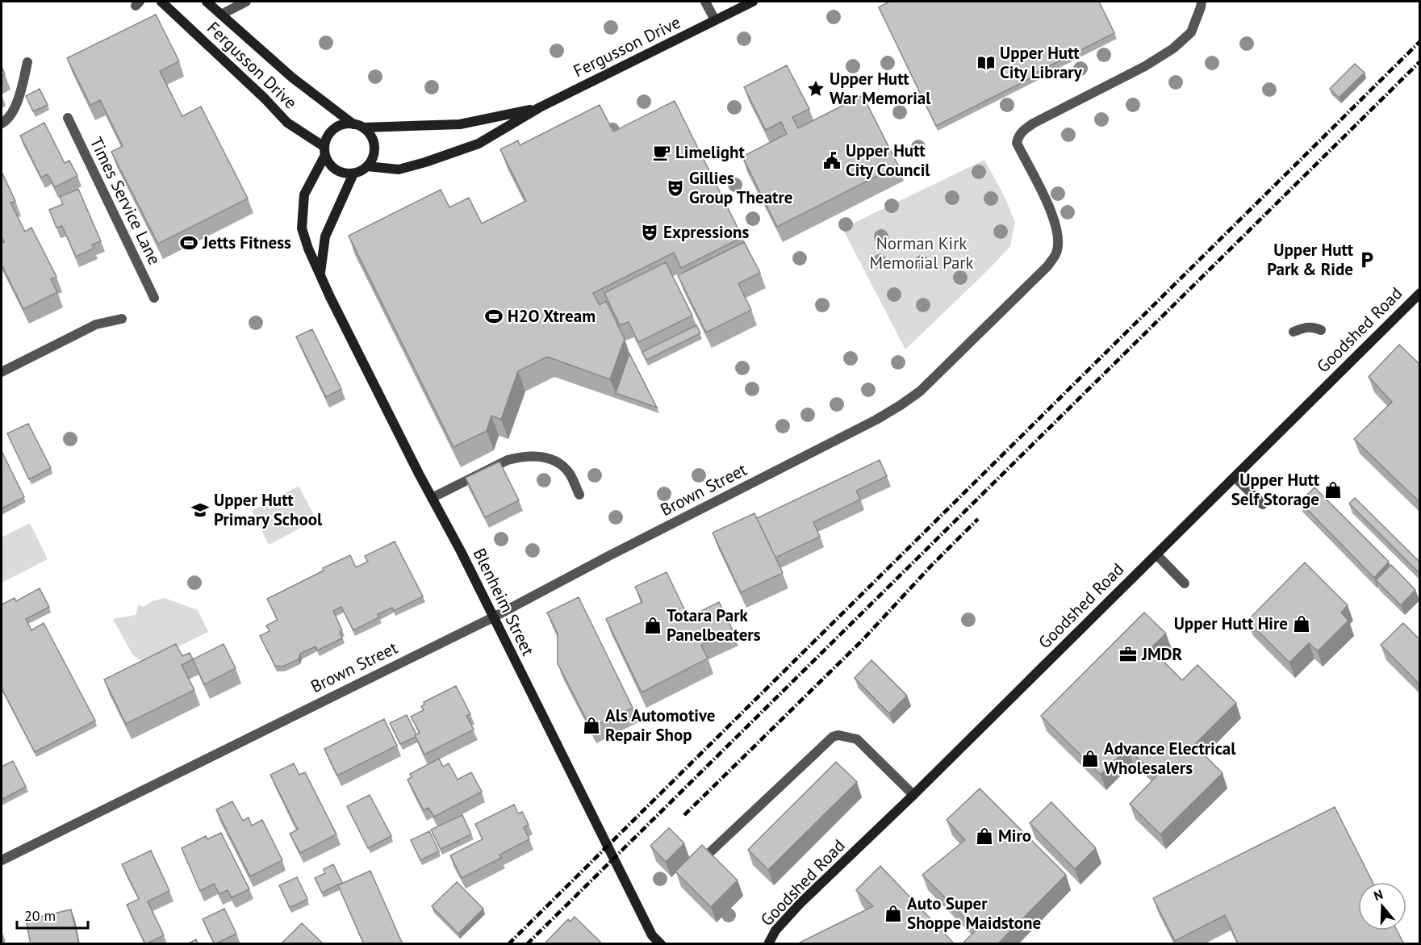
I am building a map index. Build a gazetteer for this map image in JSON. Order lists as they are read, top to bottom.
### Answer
{
  "streets": {
    "street": [
      "Fergusson Drive",
      "Times Service Lane",
      "Goodshed Road",
      "Brown Street",
      "Blenheim Street"
    ]
  },
  "crossings": [
    ["Fergusson Drive", "Blenheim Street"],
    ["Brown Street", "Blenheim Street"]
  ],
  "parks": ["Norman Kirk Memorial Park"],
  "places": {
    "library": ["Upper Hutt City Library"],
    "place": ["Upper Hutt War Memorial"],
    "cafe": ["Limelight"],
    "public building": ["Upper Hutt City Council"],
    "theatre": ["Gillies Group Theatre", "Expressions"],
    "sports": ["Jetts Fitness", "H2O Xtream"],
    "parking": ["Upper Hutt Park & Ride"],
    "shop": [
      "Upper Hutt Self Storage",
      "Upper Hutt Hire",
      "Totara Park Panelbeaters",
      "Als Automotive Repair Shop",
      "Advance Electrical Wholesalers",
      "Miro",
      "Auto Super Shoppe Maidstone"
    ],
    "school or university": ["Upper Hutt Primary School"],
    "office": ["JMDR"]
  },
  "scale_bar": "20 m",
  "north": "top"
}
